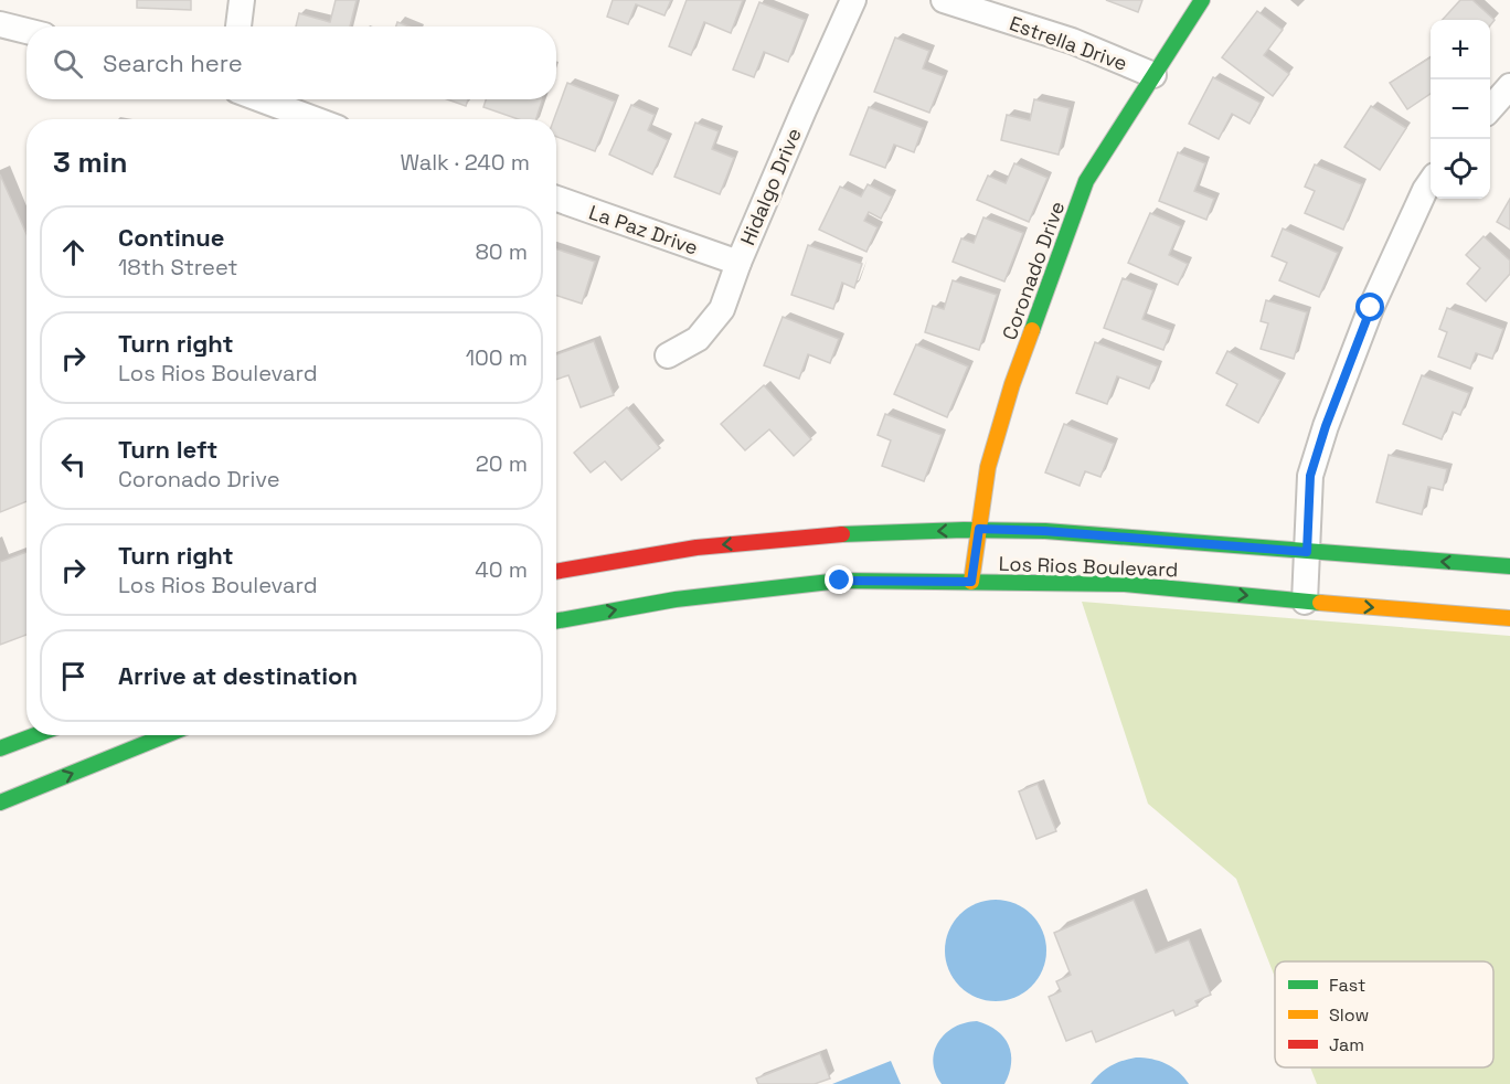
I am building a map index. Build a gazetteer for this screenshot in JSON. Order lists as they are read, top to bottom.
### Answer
{
  "streets": {
    "main road": ["Coronado Drive", "Los Rios Boulevard"],
    "street": ["Estrella Drive", "Hidalgo Drive", "La Paz Drive"]
  },
  "crossings": [
    ["Estrella Drive", "Coronado Drive"],
    ["Hidalgo Drive", "La Paz Drive"],
    ["Coronado Drive", "Los Rios Boulevard"]
  ],
  "legend": ["Fast", "Slow", "Jam"],
  "page": {
    "map_buttons": ["+", "−"],
    "search": "Search here",
    "heading": ["3 min", "Walk · 240 m"],
    "list": [
      ["Continue", "18th Street", "80 m"],
      ["Turn right", "Los Rios Boulevard", "100 m"],
      ["Turn left", "Coronado Drive", "20 m"],
      ["Turn right", "Los Rios Boulevard", "40 m"],
      "Arrive at destination"
    ]
  }
}
